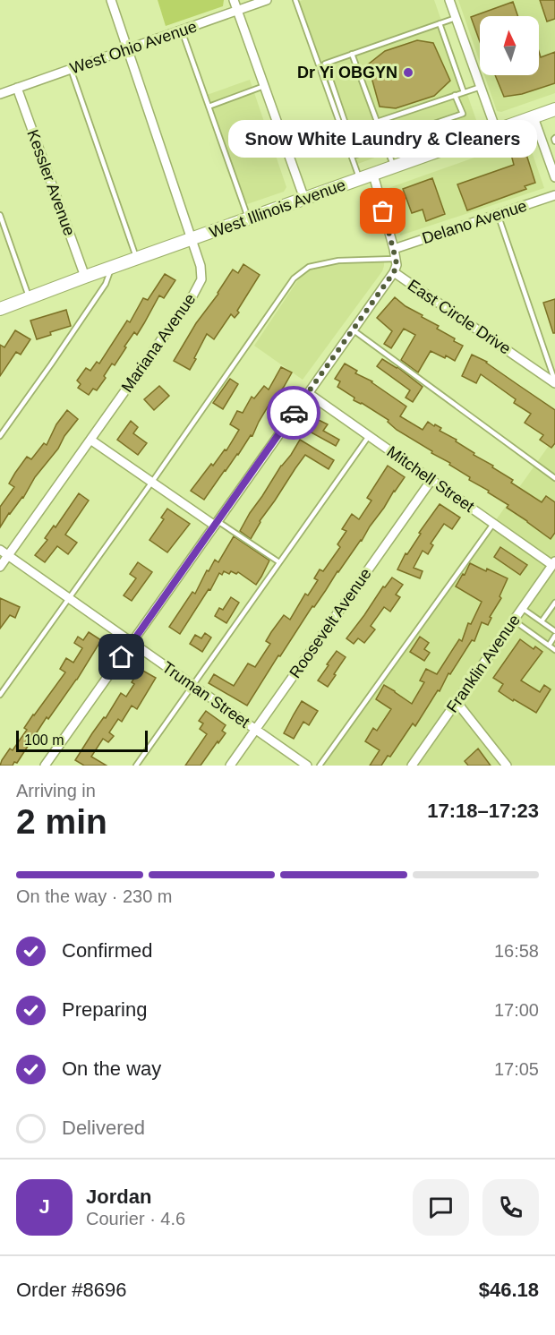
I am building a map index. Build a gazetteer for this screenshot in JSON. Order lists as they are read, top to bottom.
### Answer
{
  "streets": {
    "main road": ["West Illinois Avenue"],
    "street": [
      "West Ohio Avenue",
      "Kessler Avenue",
      "Delano Avenue",
      "East Circle Drive",
      "Mariana Avenue",
      "Mitchell Street",
      "Roosevelt Avenue",
      "Franklin Avenue",
      "Truman Street"
    ]
  },
  "crossings": [
    ["West Ohio Avenue", "Kessler Avenue"],
    ["West Ohio Avenue", "Mariana Avenue"],
    ["Kessler Avenue", "West Illinois Avenue"],
    ["West Illinois Avenue", "East Circle Drive"],
    ["West Illinois Avenue", "Mariana Avenue"],
    ["Delano Avenue", "East Circle Drive"],
    ["Mariana Avenue", "Truman Street"],
    ["Mitchell Street", "Roosevelt Avenue"],
    ["Mitchell Street", "Franklin Avenue"],
    ["Roosevelt Avenue", "Truman Street"]
  ],
  "places": ["Dr Yi OBGYN", "Snow White Laundry & Cleaners"],
  "scale_bar": "100 m",
  "north": "top",
  "page": {
    "bubble": "Snow White Laundry & Cleaners",
    "scale": "100 m",
    "heading": ["2 min", "Arriving in", "17:18–17:23"],
    "panel": [
      "Jordan",
      "Courier · 4.6",
      "Order #8696",
      "$46.18"
    ],
    "bar": "On the way · 230 m",
    "list": [
      ["Confirmed", "16:58"],
      ["Preparing", "17:00"],
      ["On the way", "17:05"],
      "Delivered"
    ],
    "round": "J"
  }
}
